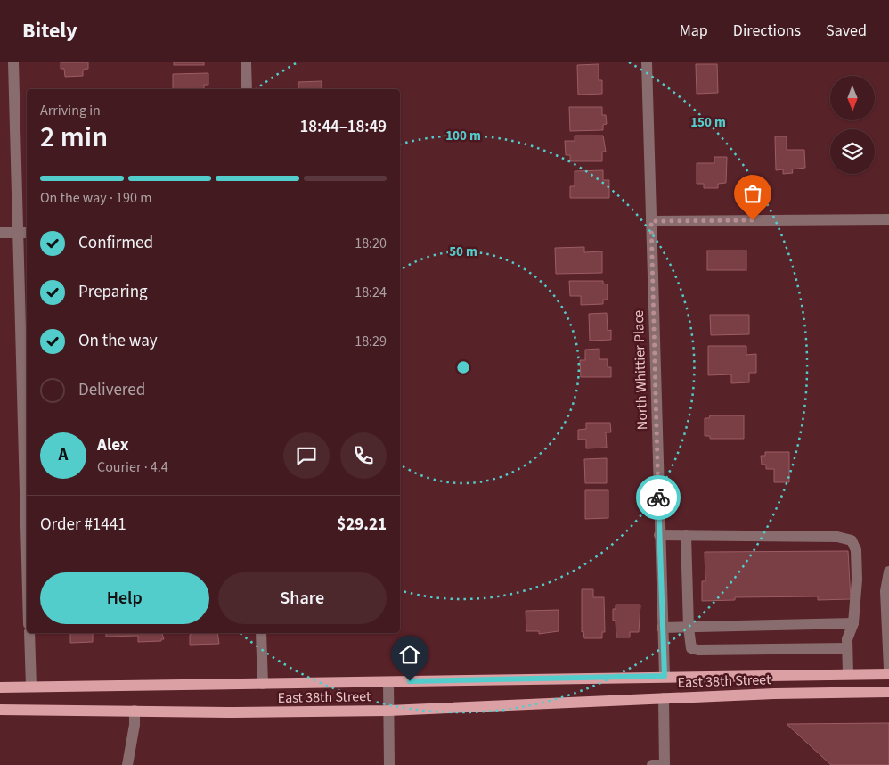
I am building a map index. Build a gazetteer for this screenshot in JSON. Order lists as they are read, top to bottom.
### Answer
{
  "streets": {
    "main road": ["East 38th Street"],
    "street": ["North Whittier Place"]
  },
  "crossings": [
    ["North Whittier Place", "East 38th Street"]
  ],
  "north": "bottom",
  "page": {
    "header": "Bitely",
    "nav": ["Map", "Directions", "Saved"],
    "heading": ["2 min", "Arriving in", "18:44–18:49"],
    "panel": [
      "Alex",
      "Courier · 4.4",
      "Order #1441",
      "$29.21"
    ],
    "bar": "On the way · 190 m",
    "list": [
      ["Confirmed", "18:20"],
      ["Preparing", "18:24"],
      ["On the way", "18:29"],
      "Delivered"
    ],
    "round": "A",
    "buttons": ["Help", "Share"]
  },
  "rings": ["150 m", "100 m", "50 m"]
}
